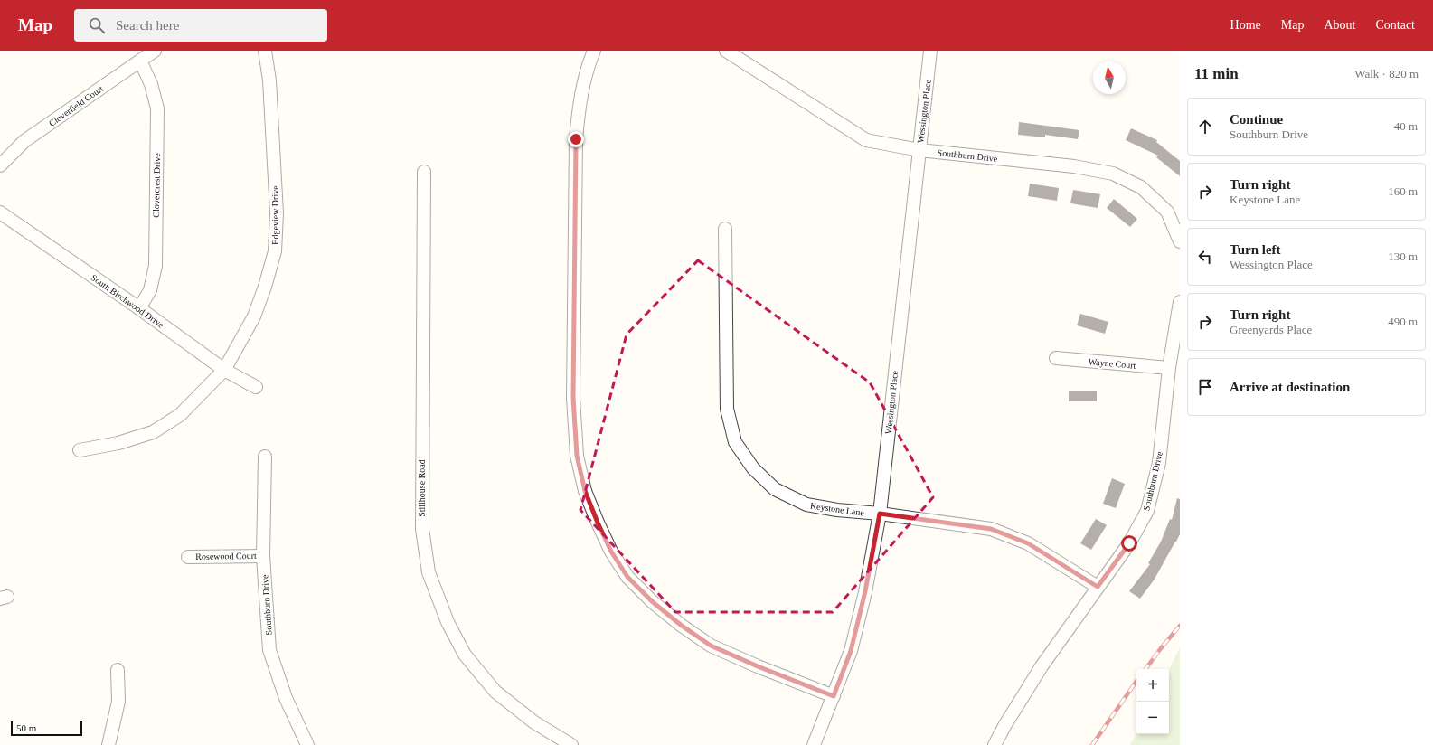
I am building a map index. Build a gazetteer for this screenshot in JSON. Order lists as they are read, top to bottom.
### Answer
{
  "streets": {
    "street": [
      "Cloverfield Court",
      "Wessington Place",
      "Southburn Drive",
      "Clovercrest Drive",
      "Edgeview Drive",
      "South Birchwood Drive",
      "Wayne Court",
      "Stillhouse Road",
      "Keystone Lane",
      "Rosewood Court"
    ]
  },
  "crossings": [
    ["Cloverfield Court", "Clovercrest Drive"],
    ["Wessington Place", "Southburn Drive"],
    ["Wessington Place", "Keystone Lane"],
    ["Southburn Drive", "Wayne Court"],
    ["Southburn Drive", "Keystone Lane"],
    ["Southburn Drive", "Rosewood Court"],
    ["Clovercrest Drive", "South Birchwood Drive"],
    ["Edgeview Drive", "South Birchwood Drive"]
  ],
  "scale_bar": "50 m",
  "north": "top",
  "page": {
    "header": "Map",
    "search": "Search here",
    "nav": [
      "Home",
      "Map",
      "About",
      "Contact"
    ],
    "heading": ["11 min", "Walk · 820 m"],
    "list": [
      ["Continue", "Southburn Drive", "40 m"],
      ["Turn right", "Keystone Lane", "160 m"],
      ["Turn left", "Wessington Place", "130 m"],
      ["Turn right", "Greenyards Place", "490 m"],
      "Arrive at destination"
    ],
    "map_buttons": ["+", "−"],
    "scale": "50 m"
  }
}
